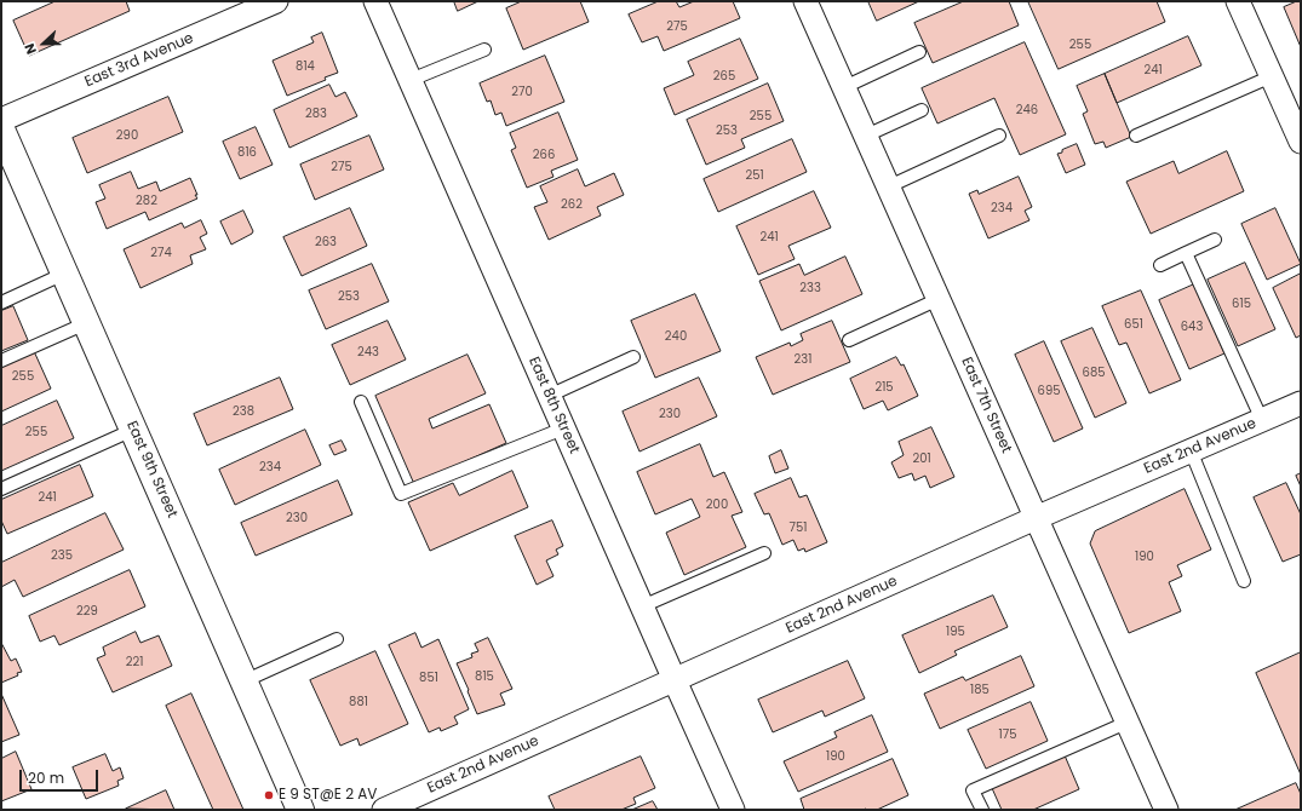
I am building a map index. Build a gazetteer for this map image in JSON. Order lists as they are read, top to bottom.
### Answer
{
  "streets": {
    "main road": ["East 9th Street"],
    "street": [
      "East 3rd Avenue",
      "East 8th Street",
      "East 7th Street",
      "East 2nd Avenue"
    ]
  },
  "crossings": [
    ["East 8th Street", "East 2nd Avenue"],
    ["East 7th Street", "East 2nd Avenue"]
  ],
  "places": ["E 9 ST@E 2 AV"],
  "house_numbers": [
    "275",
    "255",
    "814",
    "241",
    "265",
    "270",
    "246",
    "283",
    "255",
    "253",
    "290",
    "816",
    "266",
    "275",
    "251",
    "282",
    "262",
    "234",
    "241",
    "263",
    "274",
    "233",
    "253",
    "615",
    "651",
    "643",
    "240",
    "243",
    "231",
    "685",
    "255",
    "215",
    "695",
    "238",
    "230",
    "255",
    "201",
    "234",
    "241",
    "200",
    "230",
    "751",
    "235",
    "190",
    "229",
    "195",
    "221",
    "815",
    "851",
    "185",
    "881",
    "175",
    "190"
  ],
  "scale_bar": "20 m",
  "north": "left"
}
